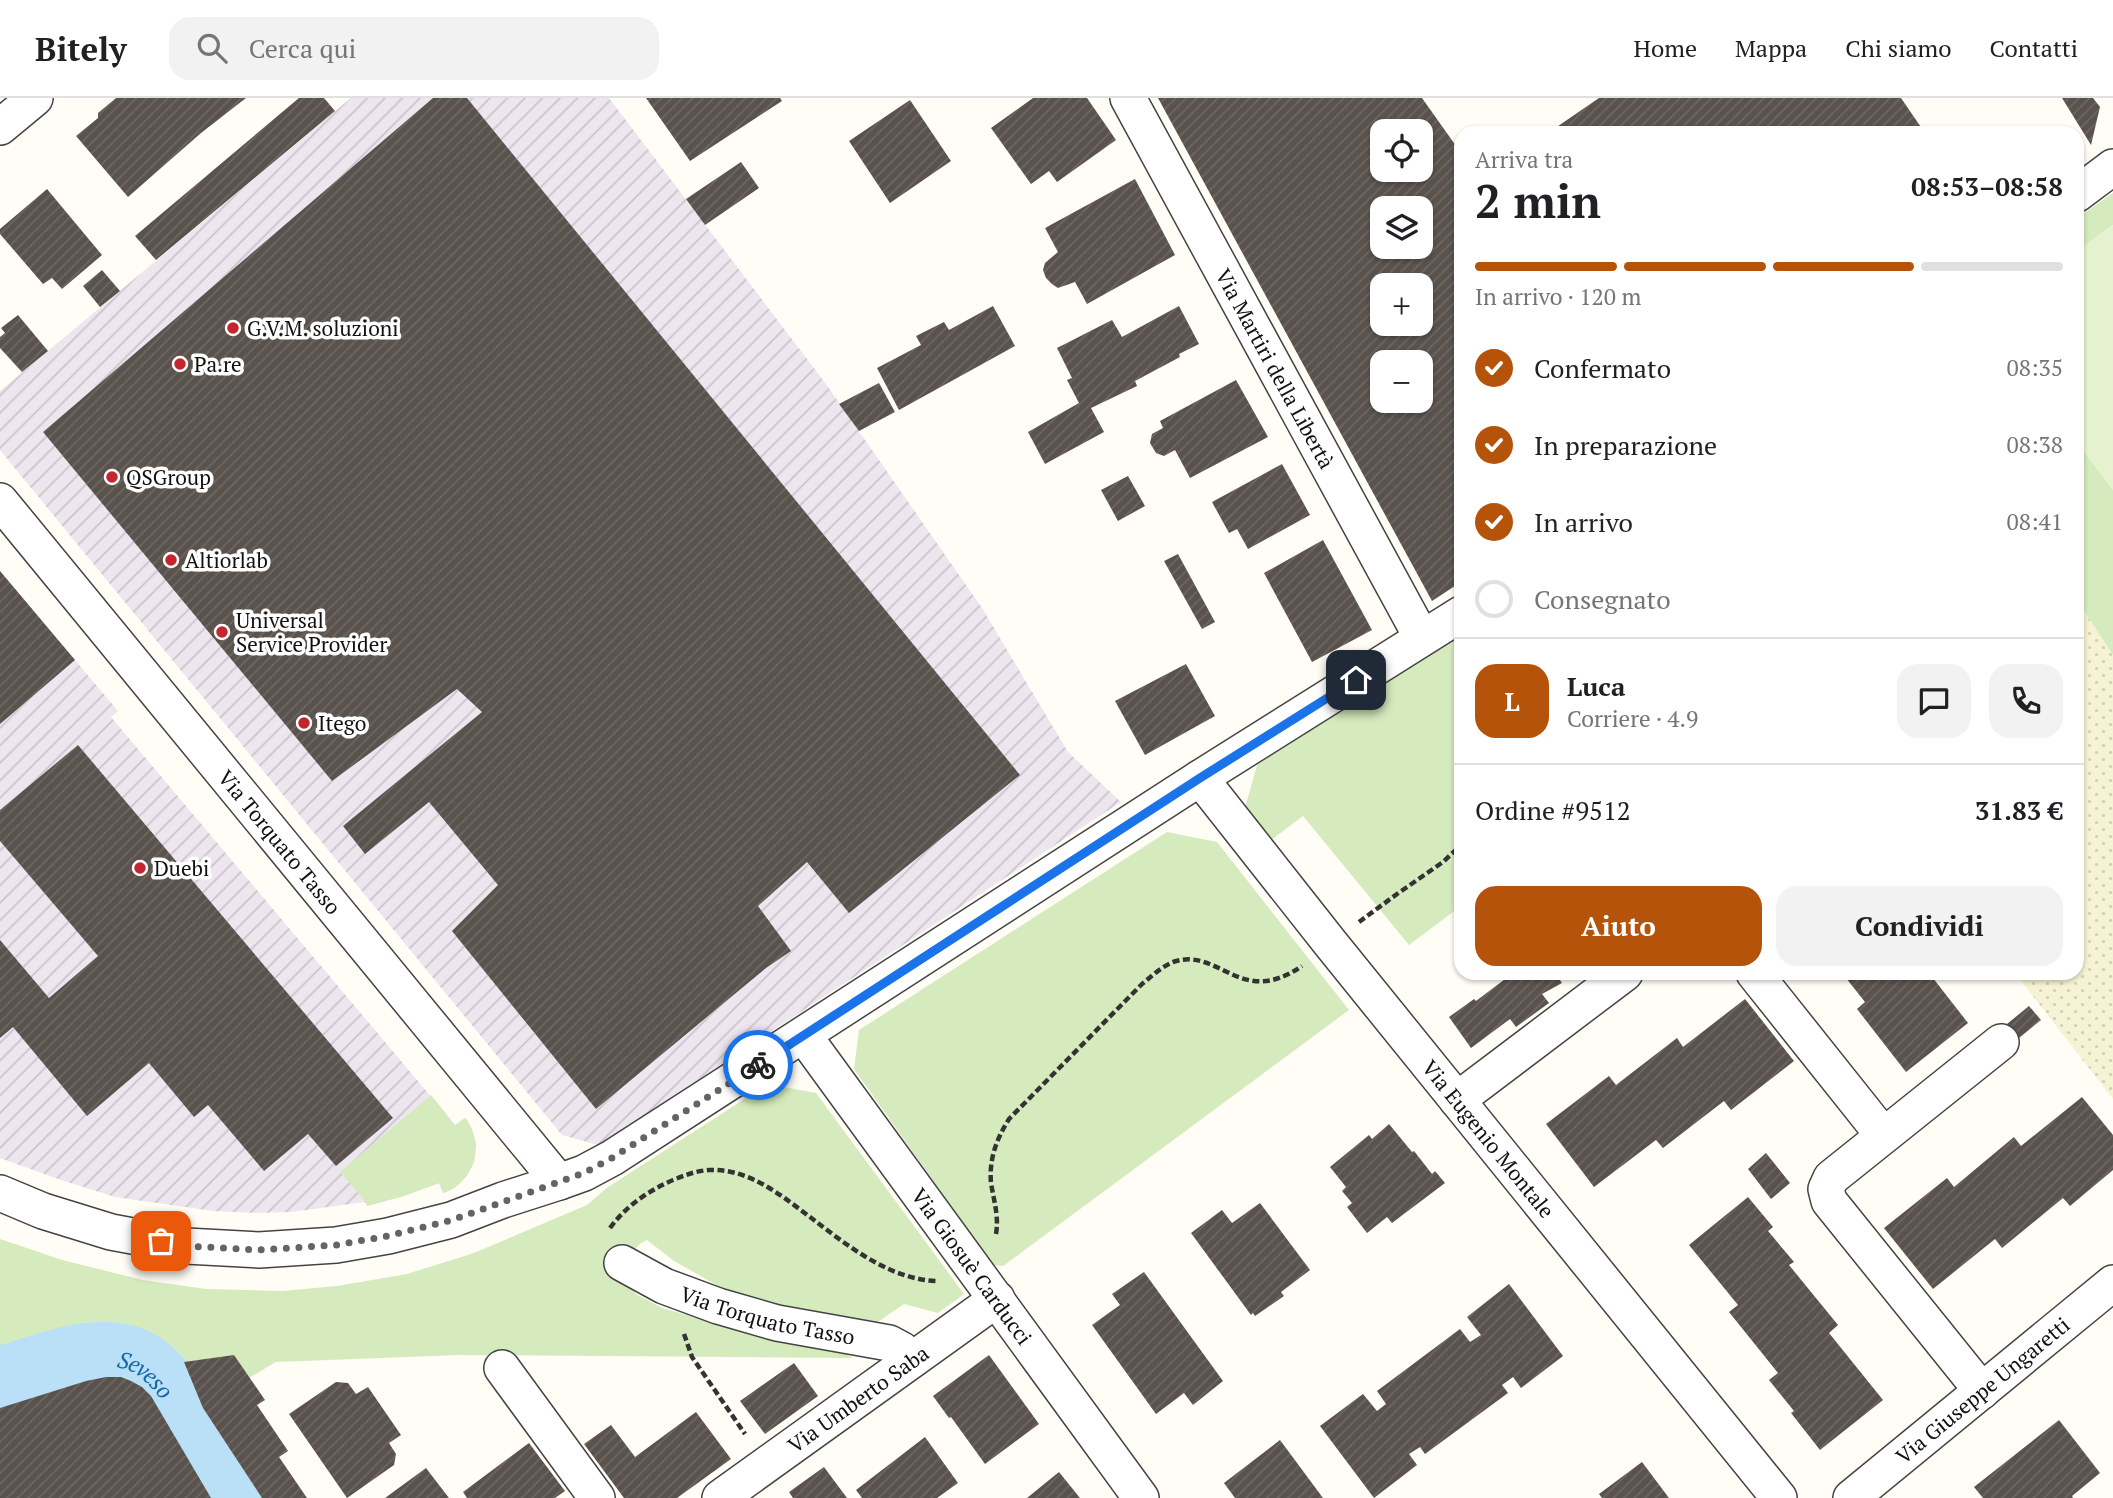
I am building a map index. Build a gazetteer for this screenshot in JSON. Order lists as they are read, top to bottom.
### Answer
{
  "streets": {
    "street": [
      "Via Martiri della Libertà",
      "Via Torquato Tasso",
      "Via Eugenio Montale",
      "Via Giosuè Carducci",
      "Via Giuseppe Ungaretti",
      "Via Umberto Saba"
    ]
  },
  "crossings": [
    ["Via Torquato Tasso", "Via Umberto Saba"],
    ["Via Giosuè Carducci", "Via Umberto Saba"]
  ],
  "water": ["Seveso"],
  "places": [
    "G.V.M. soluzioni",
    "Pa.re",
    "QSGroup",
    "Altiorlab",
    "Universal Service Provider",
    "Itego",
    "Duebi"
  ],
  "page": {
    "header": "Bitely",
    "search": "Cerca qui",
    "nav": [
      "Home",
      "Mappa",
      "Chi siamo",
      "Contatti"
    ],
    "map_buttons": ["+", "−"],
    "heading": ["2 min", "Arriva tra", "08:53–08:58"],
    "panel": [
      "Luca",
      "Corriere · 4.9",
      "Ordine #9512",
      "31.83 €"
    ],
    "bar": "In arrivo · 120 m",
    "list": [
      ["Confermato", "08:35"],
      ["In preparazione", "08:38"],
      ["In arrivo", "08:41"],
      "Consegnato"
    ],
    "round": "L",
    "buttons": ["Aiuto", "Condividi"]
  }
}
